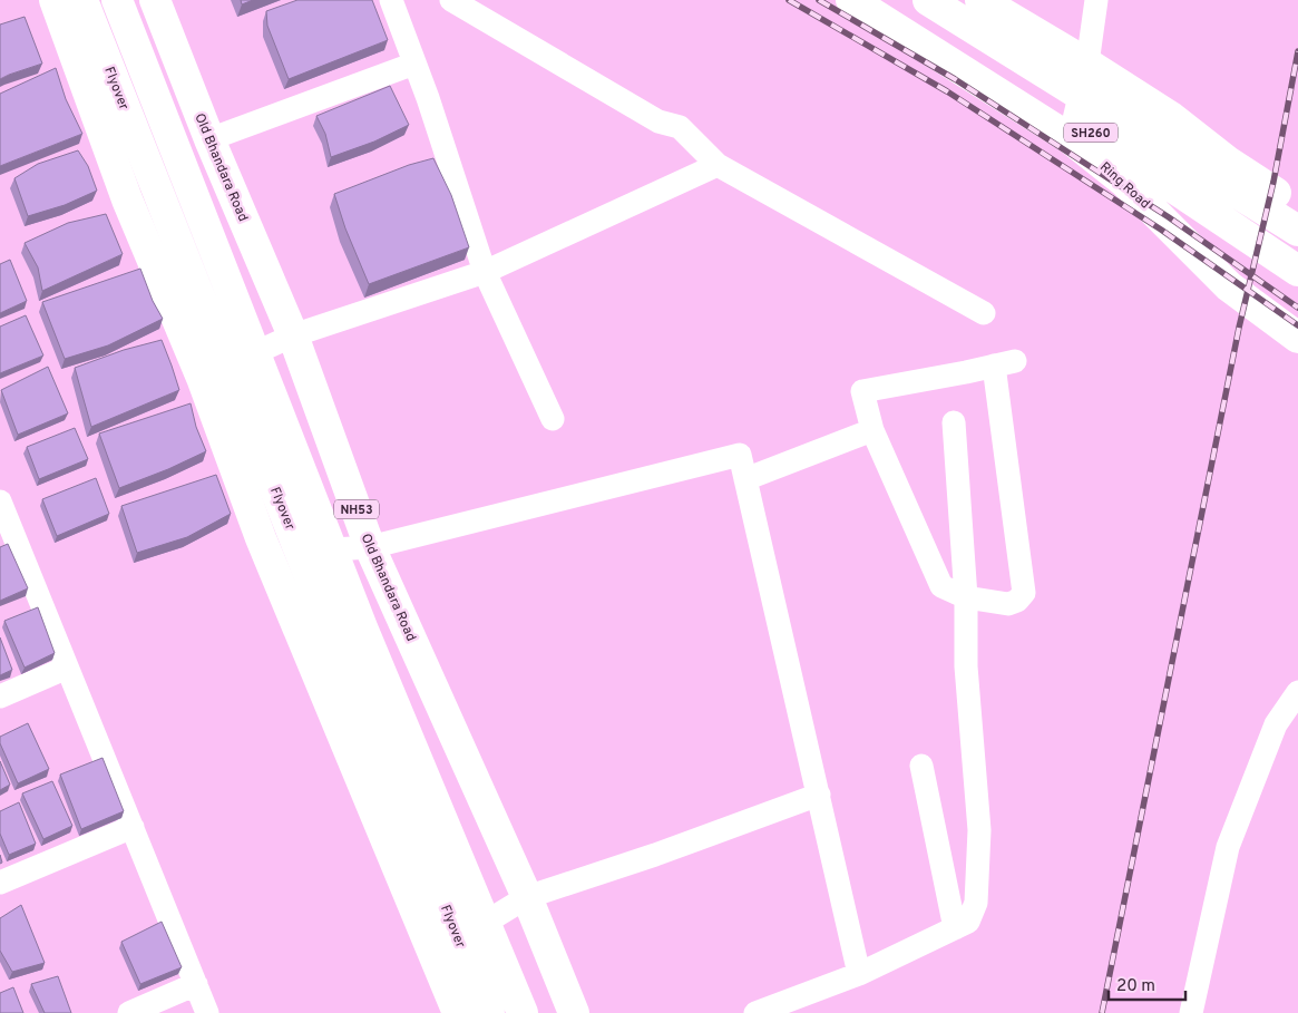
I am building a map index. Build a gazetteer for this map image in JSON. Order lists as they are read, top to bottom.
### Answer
{
  "streets": {
    "main road": [
      "Flyover",
      "SH260",
      "Old Bhandara Road",
      "Ring Road",
      "NH53"
    ]
  },
  "scale_bar": "20 m"
}
